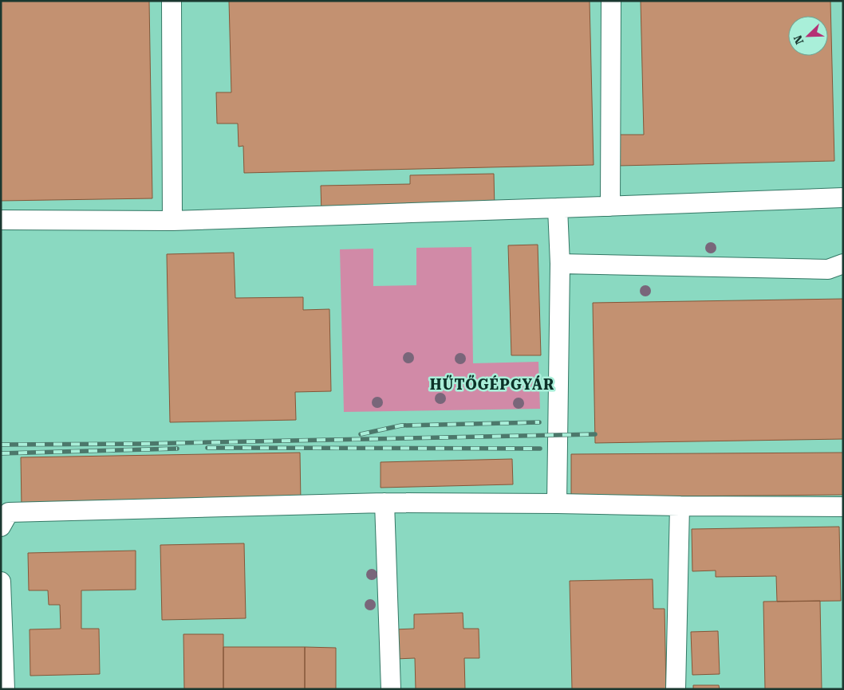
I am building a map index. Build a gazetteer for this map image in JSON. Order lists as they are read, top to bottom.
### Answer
{
  "districts": ["HŰTŐGÉPGYÁR"],
  "north": "bottom left"
}
